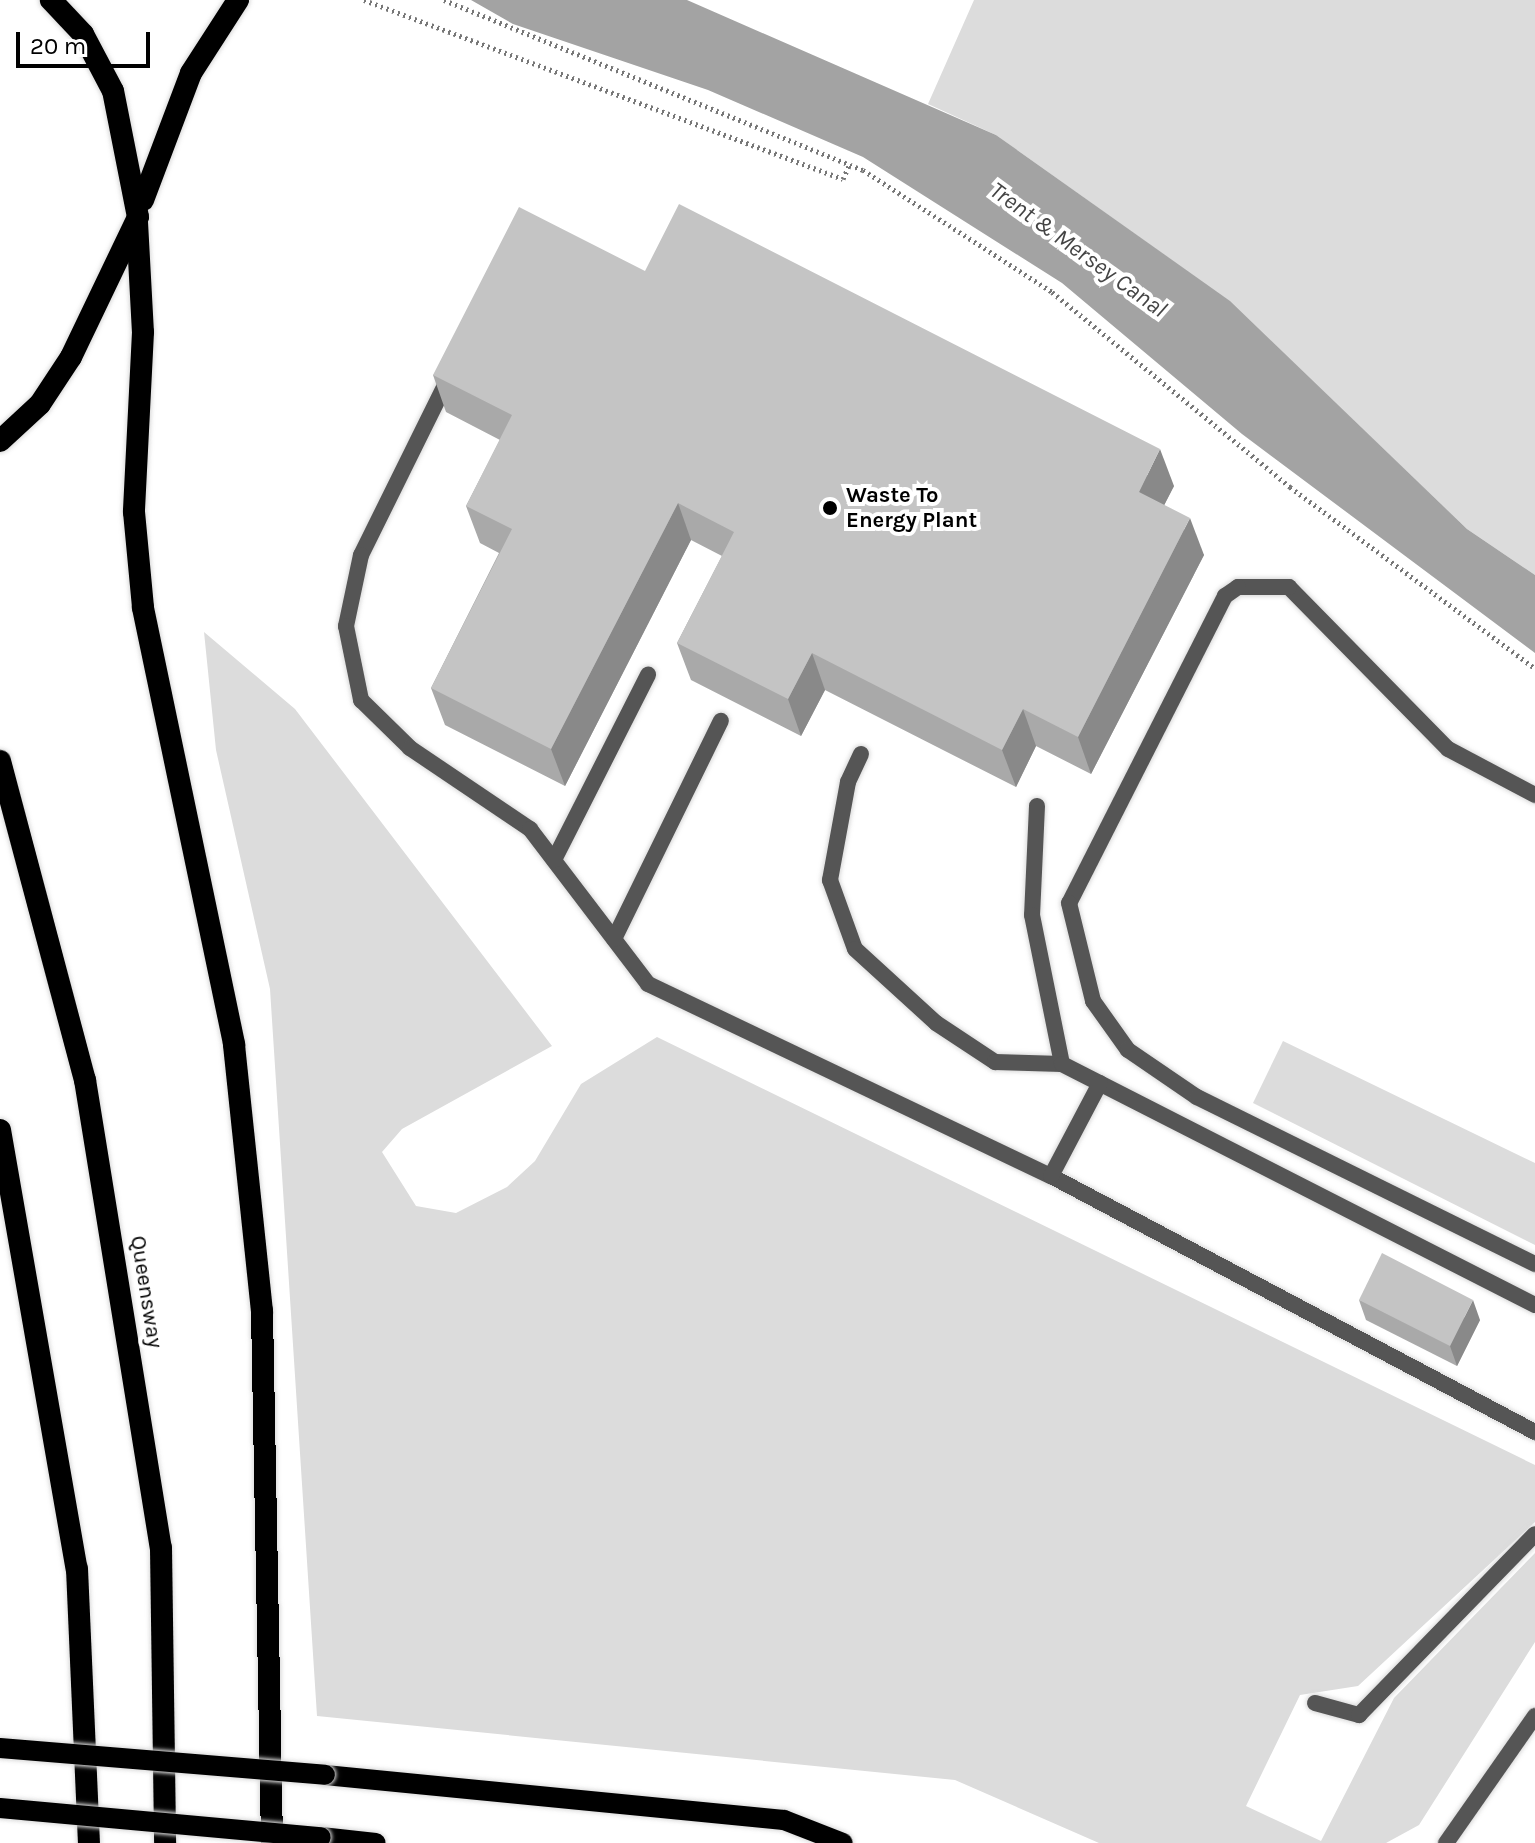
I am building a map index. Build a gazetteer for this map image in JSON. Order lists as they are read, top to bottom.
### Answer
{
  "streets": {
    "highway": ["Queensway"]
  },
  "water": ["Trent & Mersey Canal"],
  "places": ["Waste To Energy Plant"],
  "scale_bar": "20 m"
}
